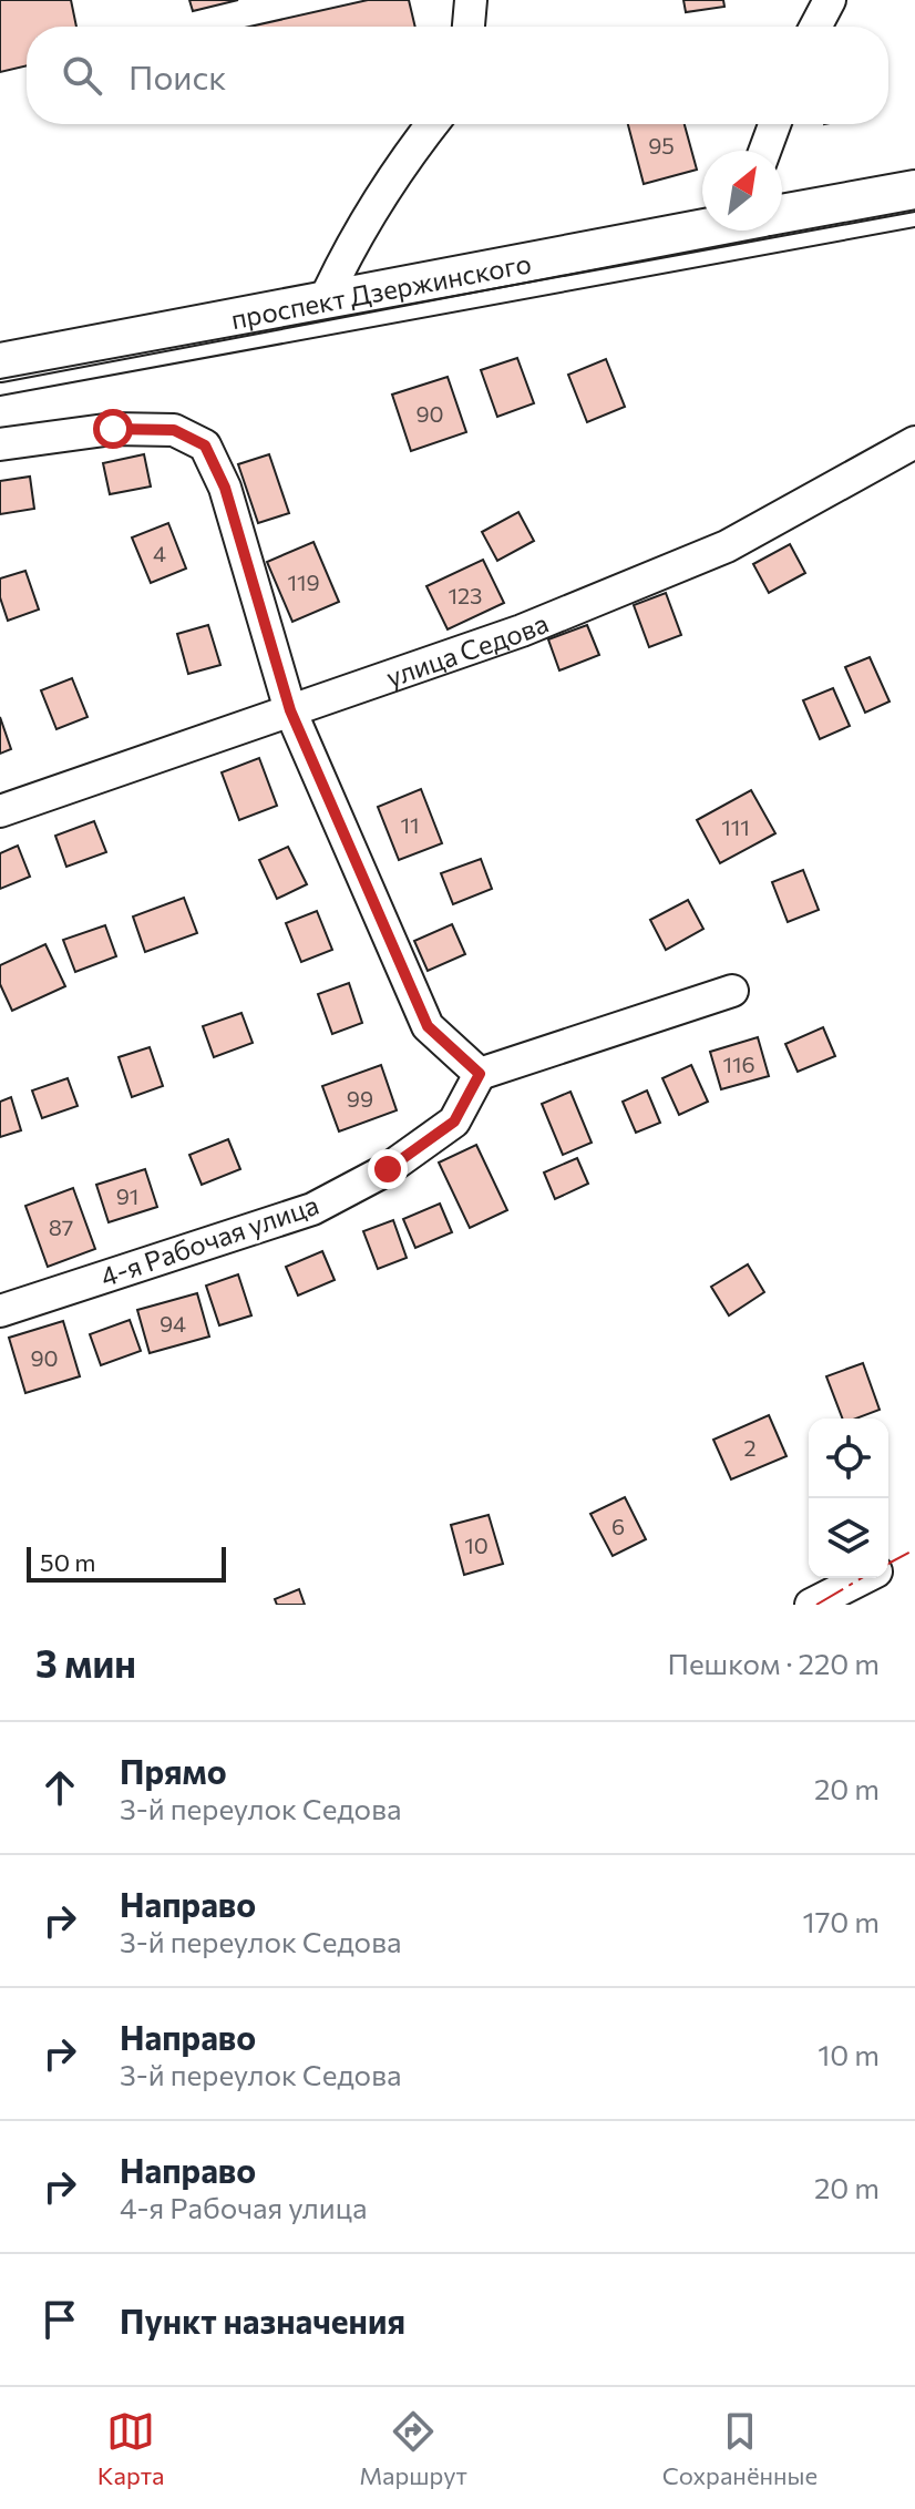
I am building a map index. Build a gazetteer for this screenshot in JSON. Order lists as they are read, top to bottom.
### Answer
{
  "streets": {
    "main road": ["проспект Дзержинского"],
    "street": ["улица Седова", "4-я Рабочая улица"]
  },
  "house_numbers": [
    "95",
    "90",
    "4",
    "119",
    "123",
    "11",
    "111",
    "116",
    "99",
    "91",
    "87",
    "94",
    "90",
    "2",
    "6",
    "10"
  ],
  "scale_bar": "50 m",
  "north": "top right",
  "page": {
    "search": "Поиск",
    "scale": "50 m",
    "heading": ["3 мин", "Пешком · 220 m"],
    "list": [
      ["Прямо", "3-й переулок Седова", "20 m"],
      ["Направо", "3-й переулок Седова", "170 m"],
      ["Направо", "3-й переулок Седова", "10 m"],
      ["Направо", "4-я Рабочая улица", "20 m"],
      "Пункт назначения"
    ],
    "nav": ["Карта", "Маршрут", "Сохранённые"]
  }
}
